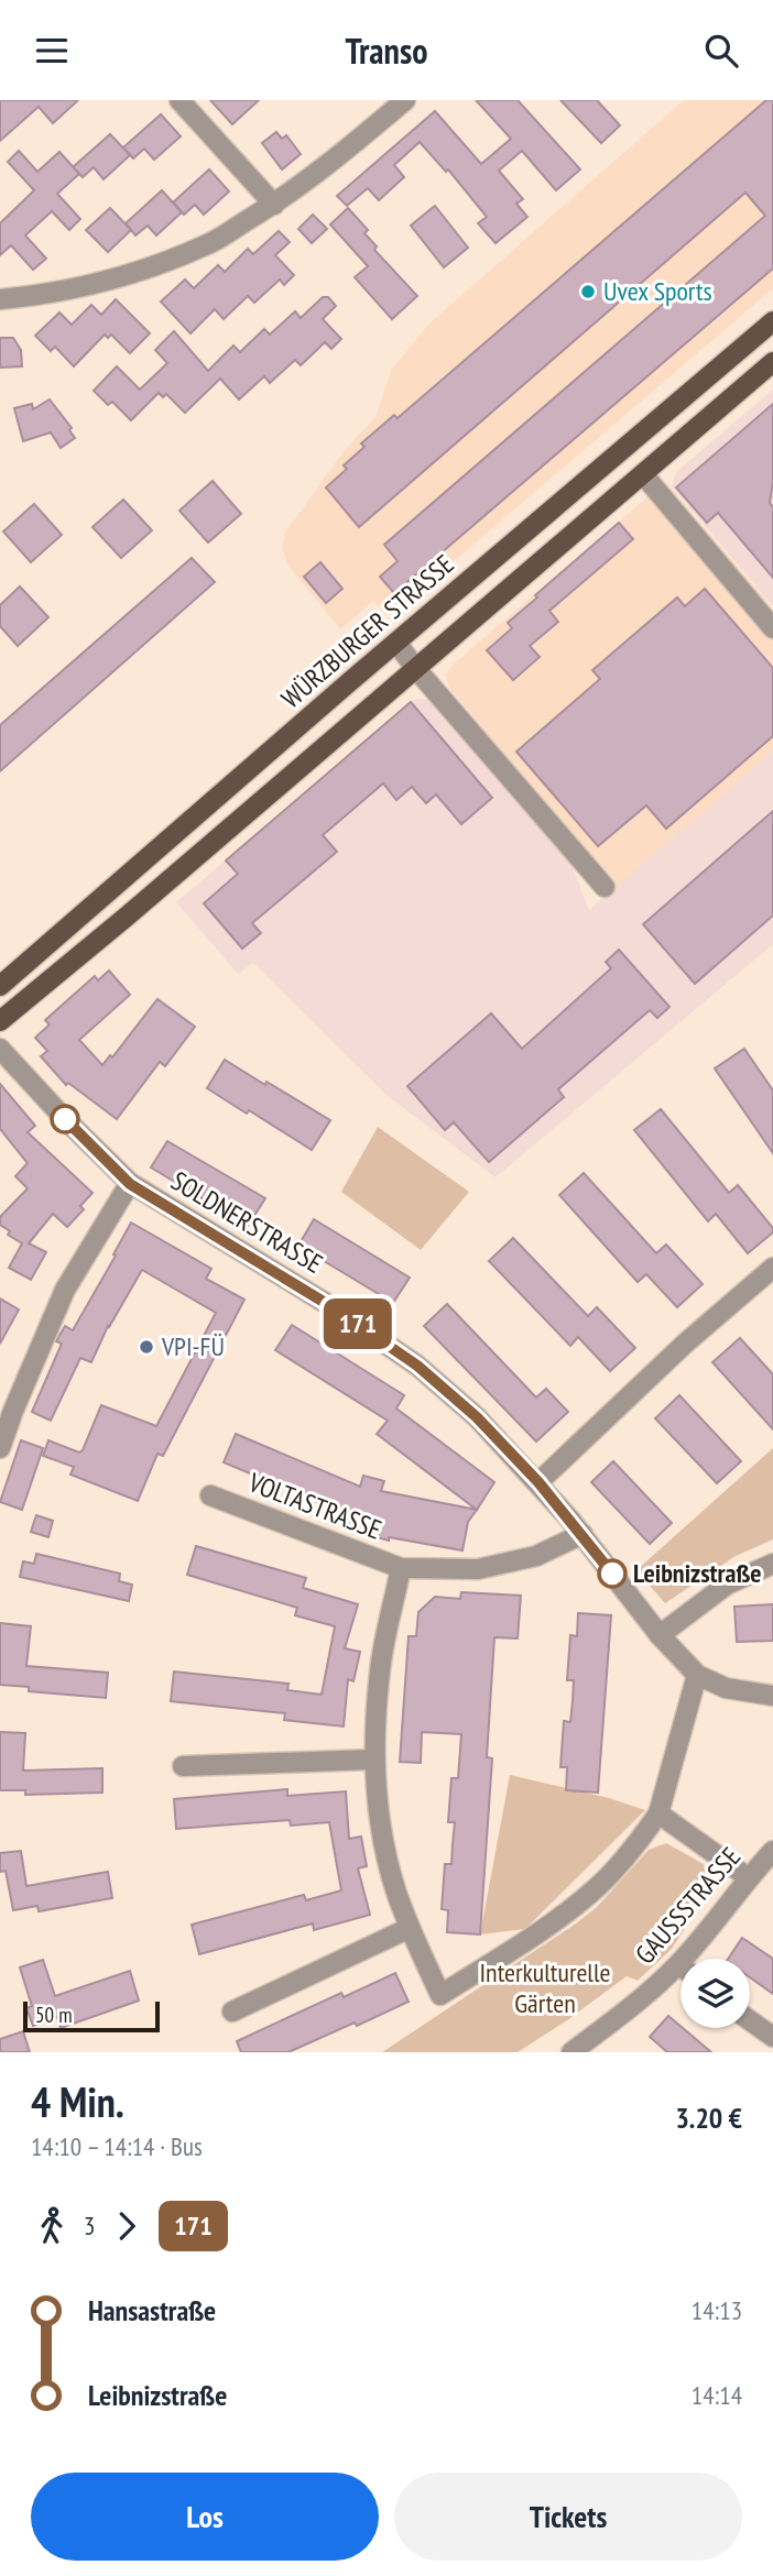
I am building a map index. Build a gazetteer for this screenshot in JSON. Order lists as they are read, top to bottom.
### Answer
{
  "streets": {
    "main road": ["WÜRZBURGER STRASSE"],
    "street": ["SOLDNERSTRASSE", "VOLTASTRASSE", "GAUSSSTRASSE"]
  },
  "crossings": [
    ["SOLDNERSTRASSE", "VOLTASTRASSE"]
  ],
  "parks": ["Interkulturelle Gärten"],
  "places": ["Uvex Sports", "VPI-FÜ", "Leibnizstraße"],
  "lines": ["bus line 171"],
  "scale_bar": "50 m",
  "page": {
    "header": "Transo",
    "on_map": "171",
    "scale": "50 m",
    "heading": ["4 Min.", "14:10 – 14:14 · Bus", "3.20 €"],
    "legs": ["3", "171"],
    "list": [
      {
        "name": "Hansastraße",
        "value": "14:13"
      },
      {
        "name": "Leibnizstraße",
        "value": "14:14"
      }
    ],
    "buttons": ["Los", "Tickets"]
  }
}
